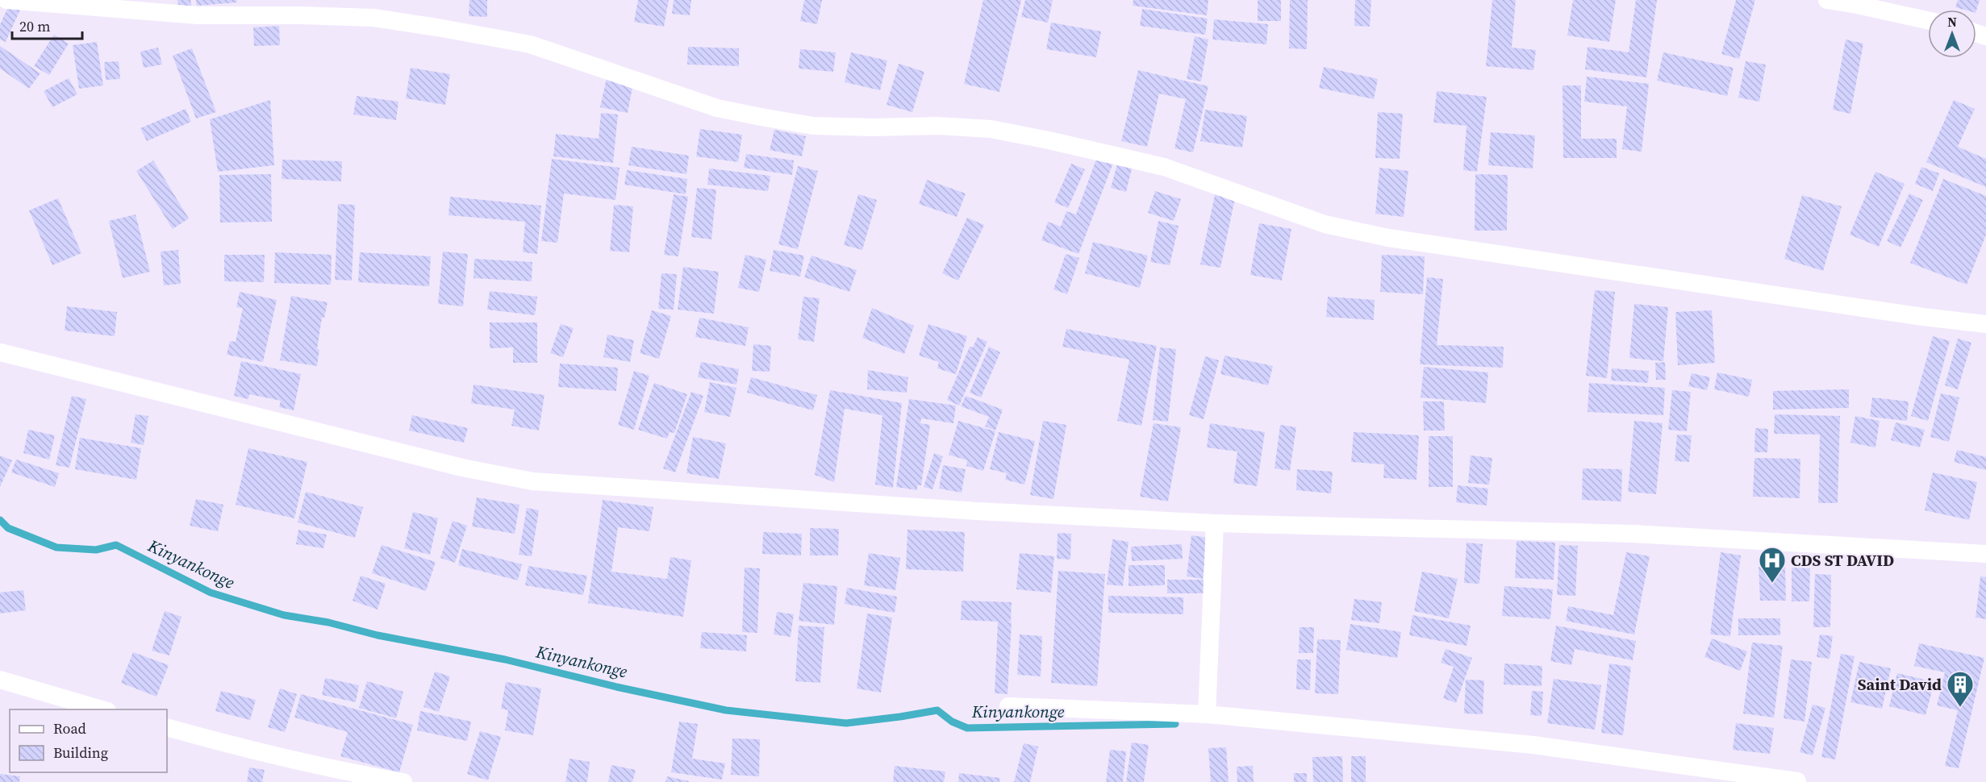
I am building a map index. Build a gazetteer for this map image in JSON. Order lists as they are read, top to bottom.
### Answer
{
  "water": ["Kinyankonge"],
  "places": {
    "hospital": ["CDS ST DAVID"],
    "building": ["Saint David"]
  },
  "legend": ["Road", "Building"],
  "scale_bar": "20 m",
  "north": "top"
}
